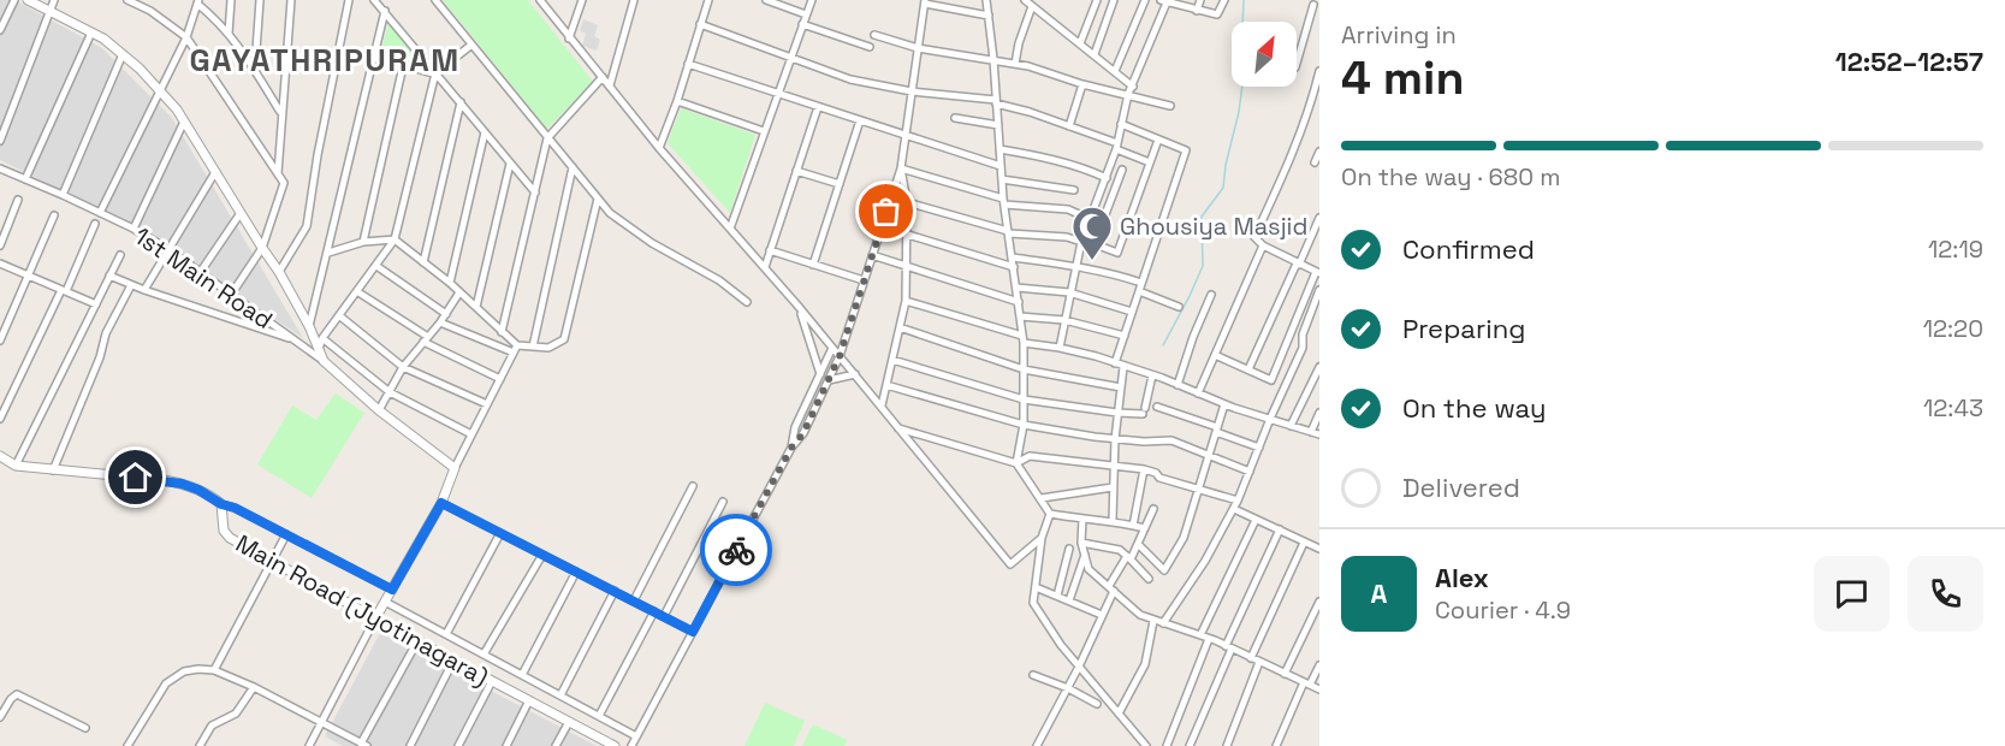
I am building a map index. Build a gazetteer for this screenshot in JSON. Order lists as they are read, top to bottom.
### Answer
{
  "streets": {
    "street": ["1st Main Road", "Main Road (Jyotinagara)"]
  },
  "districts": ["GAYATHRIPURAM"],
  "places": {
    "mosque": ["Ghousiya Masjid"]
  },
  "north": "top right",
  "page": {
    "heading": ["4 min", "Arriving in", "12:52–12:57"],
    "panel": ["Alex", "Courier · 4.9"],
    "bar": "On the way · 680 m",
    "list": [
      ["Confirmed", "12:19"],
      ["Preparing", "12:20"],
      ["On the way", "12:43"],
      "Delivered"
    ],
    "round": "A"
  }
}
